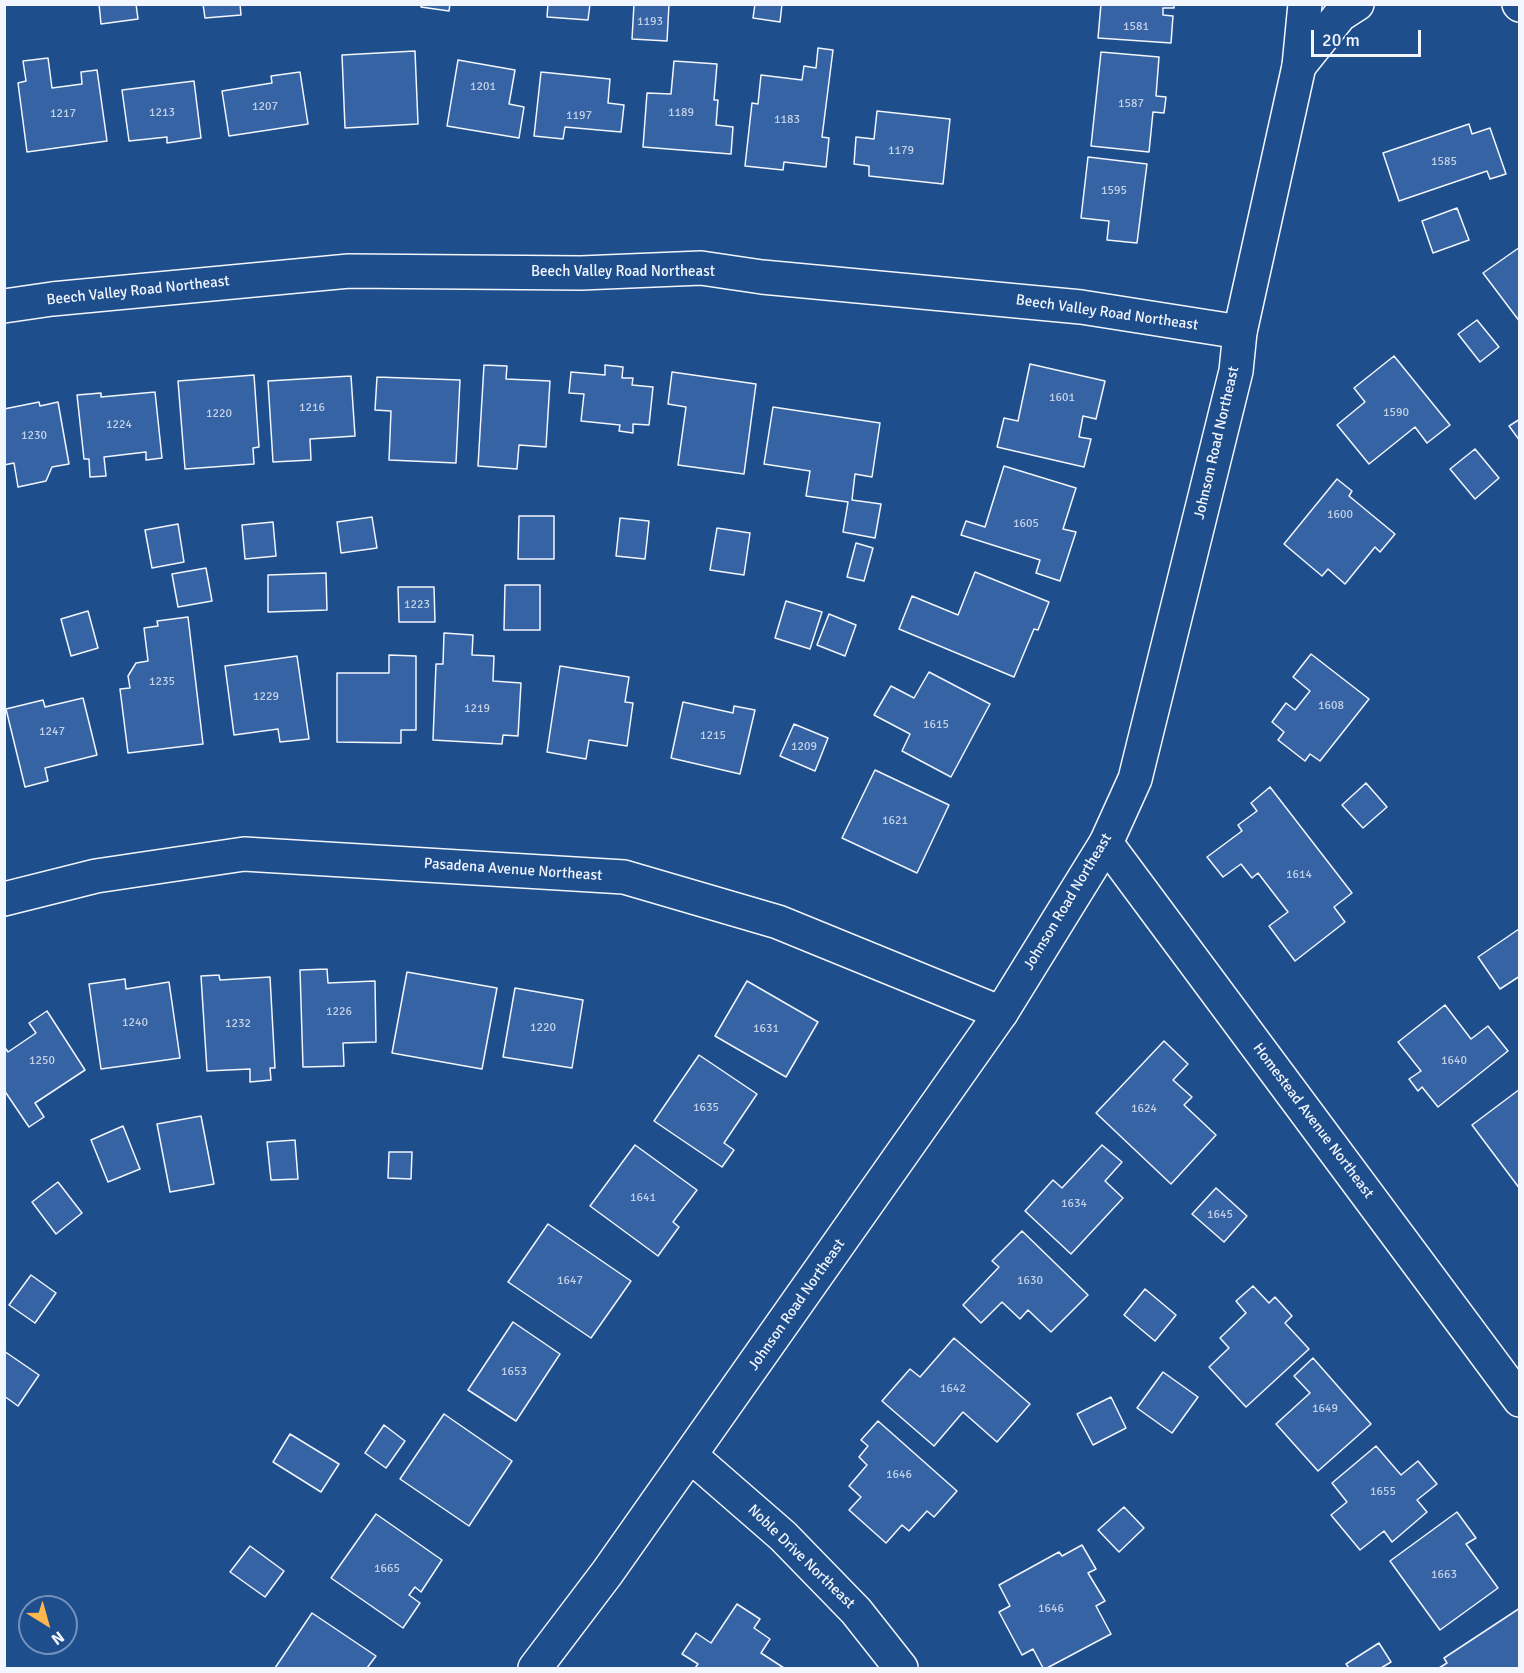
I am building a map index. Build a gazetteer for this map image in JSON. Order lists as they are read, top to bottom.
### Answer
{
  "streets": {
    "street": [
      "Beech Valley Road Northeast",
      "Johnson Road Northeast",
      "Pasadena Avenue Northeast",
      "Homestead Avenue Northeast",
      "Noble Drive Northeast"
    ]
  },
  "crossings": [
    ["Beech Valley Road Northeast", "Johnson Road Northeast"],
    ["Johnson Road Northeast", "Pasadena Avenue Northeast"],
    ["Johnson Road Northeast", "Homestead Avenue Northeast"],
    ["Johnson Road Northeast", "Noble Drive Northeast"]
  ],
  "house_numbers": [
    "1193",
    "1581",
    "1201",
    "1587",
    "1207",
    "1213",
    "1189",
    "1217",
    "1197",
    "1183",
    "1179",
    "1585",
    "1595",
    "1601",
    "1216",
    "1590",
    "1220",
    "1224",
    "1230",
    "1600",
    "1605",
    "1223",
    "1235",
    "1229",
    "1608",
    "1219",
    "1615",
    "1247",
    "1215",
    "1209",
    "1621",
    "1614",
    "1226",
    "1240",
    "1232",
    "1220",
    "1631",
    "1250",
    "1640",
    "1635",
    "1624",
    "1641",
    "1634",
    "1645",
    "1647",
    "1630",
    "1653",
    "1642",
    "1649",
    "1646",
    "1655",
    "1665",
    "1663",
    "1646"
  ],
  "scale_bar": "20 m",
  "north": "bottom right"
}
